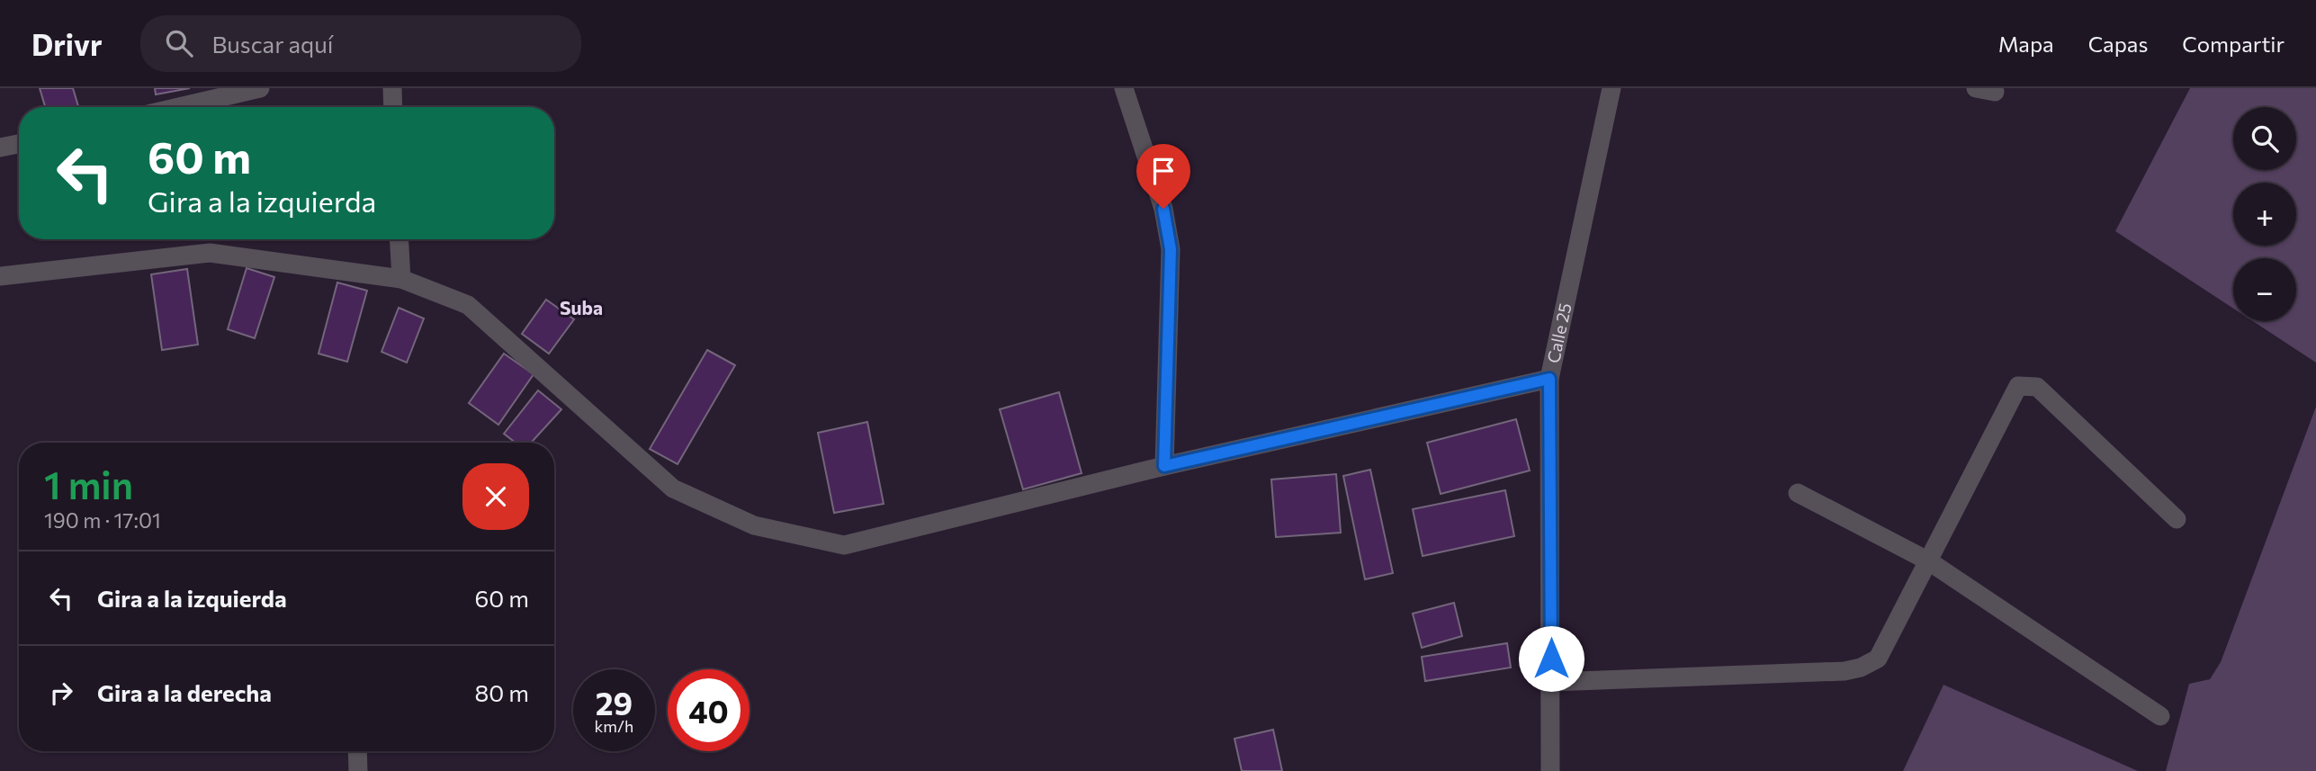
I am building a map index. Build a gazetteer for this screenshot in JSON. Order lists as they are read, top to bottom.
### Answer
{
  "streets": {
    "street": ["Calle 25"]
  },
  "districts": ["Suba"],
  "page": {
    "header": "Drivr",
    "search": "Buscar aquí",
    "nav": ["Mapa", "Capas", "Compartir"],
    "map_buttons": ["+", "−"],
    "turn": ["60 m", "Gira a la izquierda"],
    "heading": ["1 min", "190 m · 17:01"],
    "list": [
      {
        "name": "Gira a la izquierda",
        "value": "60 m"
      },
      {
        "name": "Gira a la derecha",
        "value": "80 m"
      }
    ],
    "speed": "29 km/h",
    "limit": "40"
  }
}
